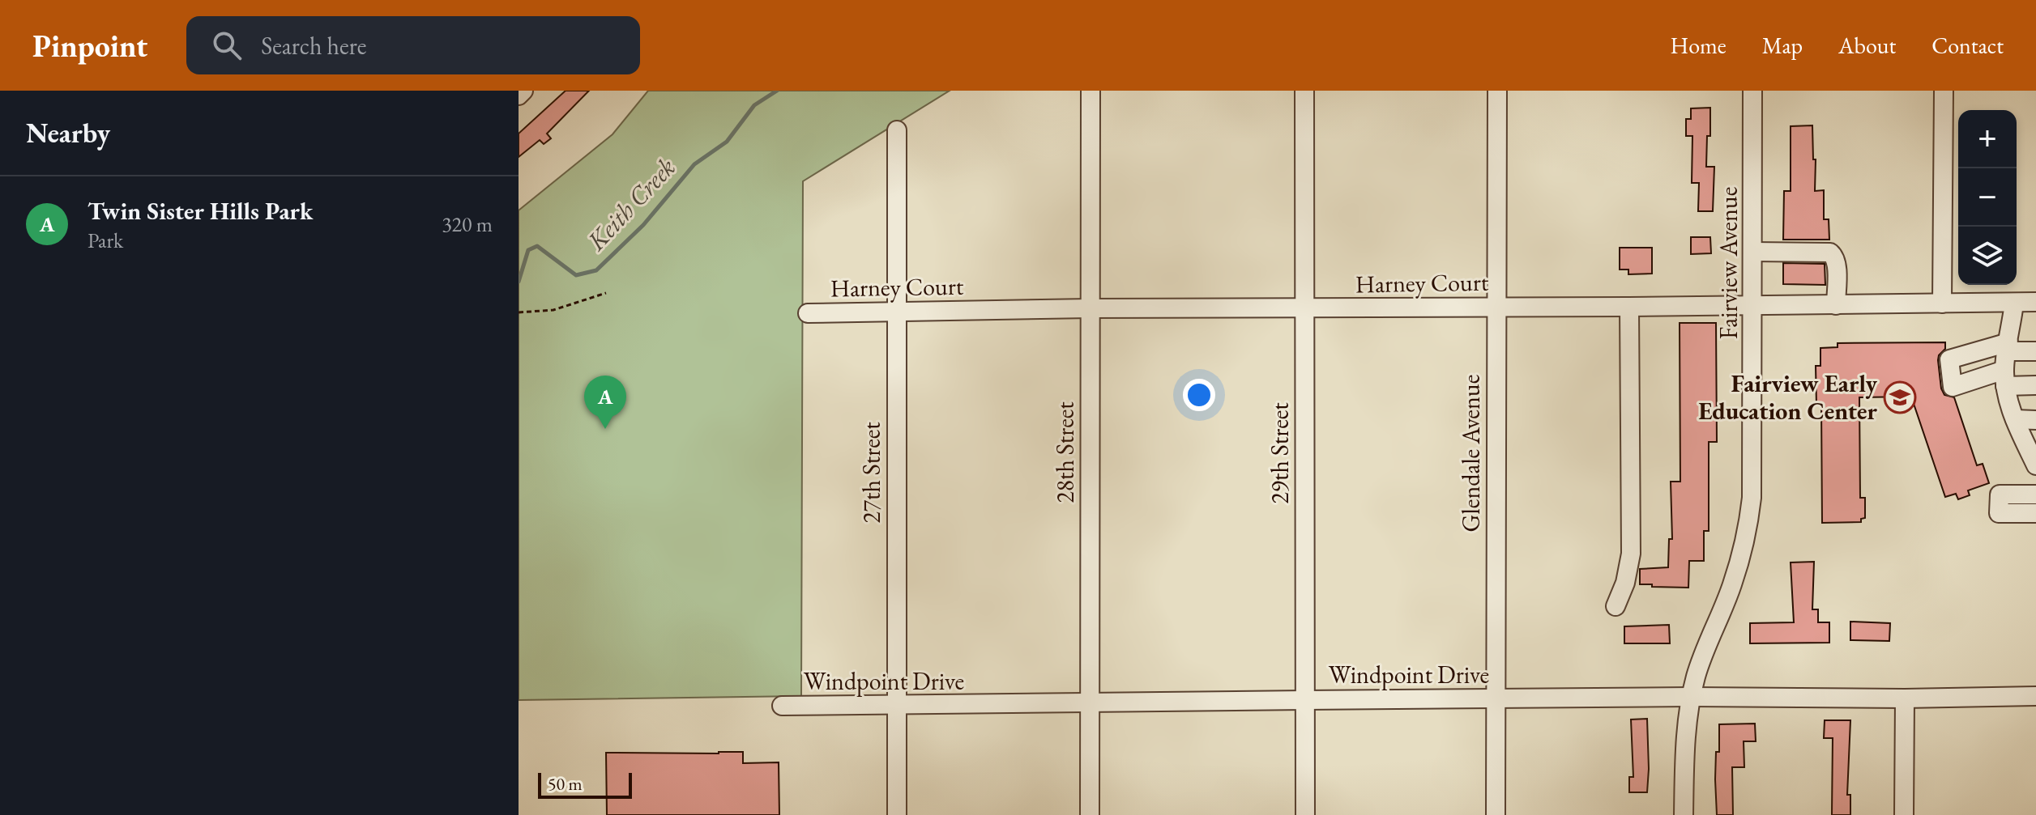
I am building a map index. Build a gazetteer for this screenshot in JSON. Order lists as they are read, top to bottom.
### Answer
{
  "streets": {
    "street": [
      "Fairview Avenue",
      "Harney Court",
      "28th Street",
      "29th Street",
      "Glendale Avenue",
      "27th Street",
      "Windpoint Drive"
    ]
  },
  "crossings": [
    ["Fairview Avenue", "Harney Court"],
    ["Fairview Avenue", "Windpoint Drive"],
    ["Harney Court", "28th Street"],
    ["Harney Court", "29th Street"],
    ["Harney Court", "Glendale Avenue"],
    ["Harney Court", "27th Street"],
    ["28th Street", "Windpoint Drive"],
    ["29th Street", "Windpoint Drive"],
    ["Glendale Avenue", "Windpoint Drive"],
    ["27th Street", "Windpoint Drive"]
  ],
  "water": ["Keith Creek"],
  "places": {
    "school or university": ["Fairview Early Education Center"]
  },
  "scale_bar": "50 m",
  "page": {
    "header": "Pinpoint",
    "search": "Search here",
    "nav": [
      "Home",
      "Map",
      "About",
      "Contact"
    ],
    "heading": "Nearby",
    "map_buttons": ["+", "−"],
    "list": [
      {
        "mark": "A",
        "name": "Twin Sister Hills Park",
        "note": "Park",
        "value": "320 m"
      }
    ],
    "pins": "A",
    "scale": "50 m"
  }
}
